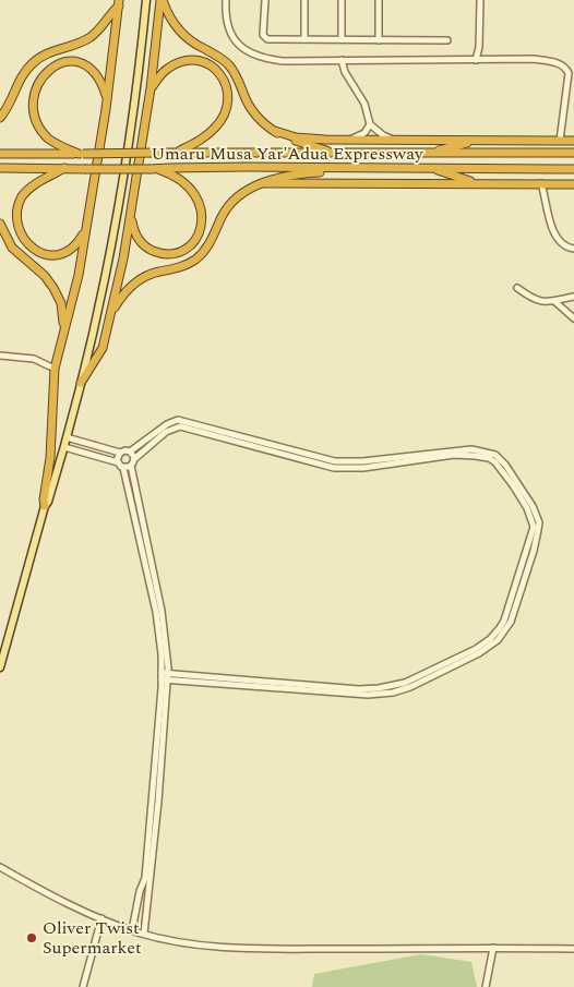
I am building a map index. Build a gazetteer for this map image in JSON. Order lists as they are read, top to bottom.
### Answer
{
  "streets": {
    "highway": ["Umaru Musa Yar'Adua Expressway"]
  },
  "places": ["Oliver Twist Supermarket"]
}
